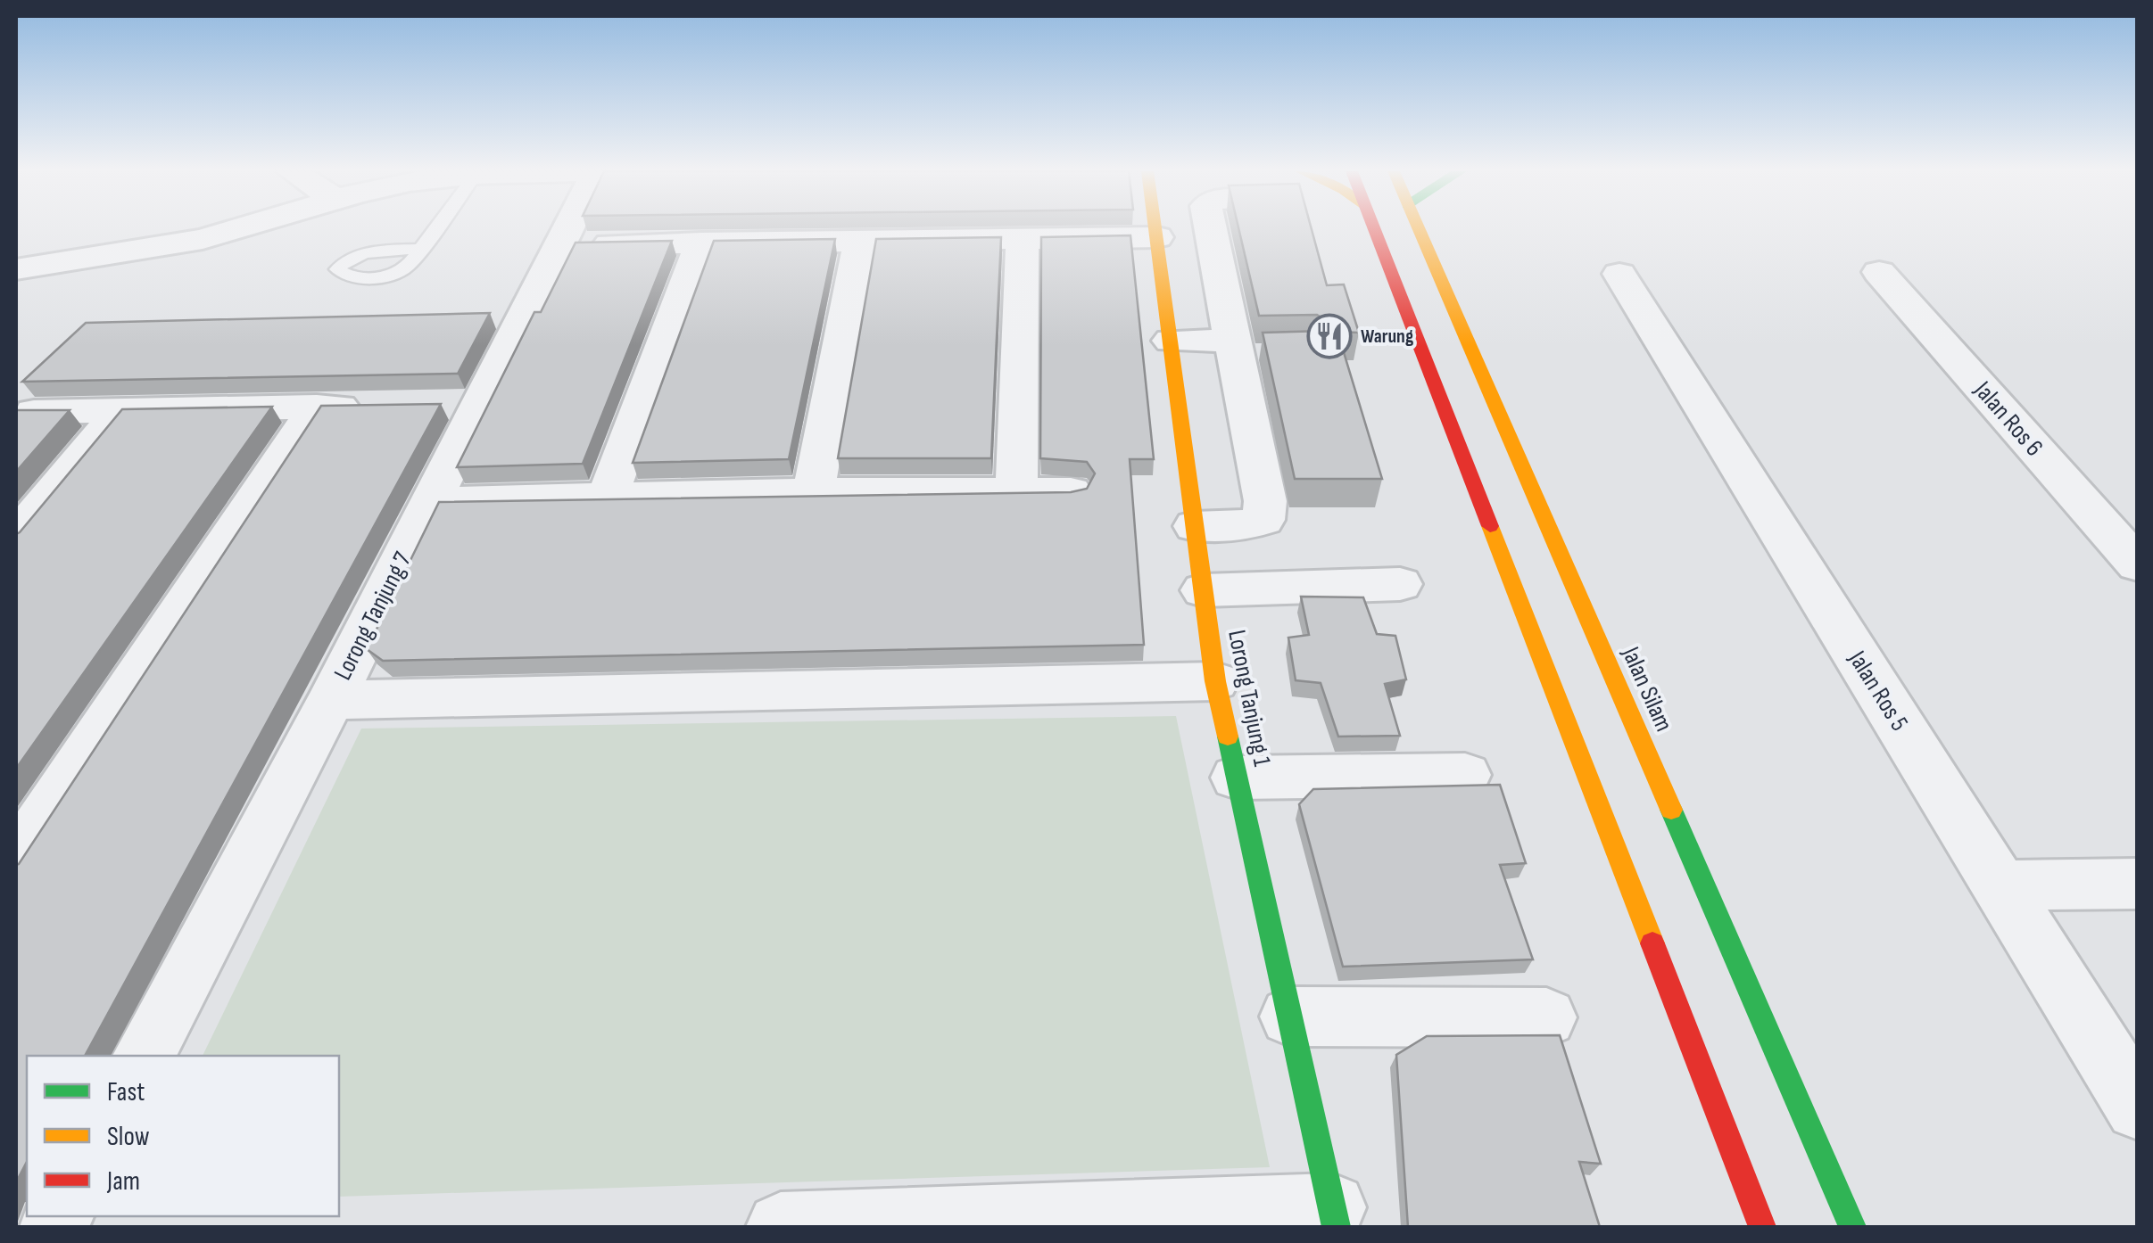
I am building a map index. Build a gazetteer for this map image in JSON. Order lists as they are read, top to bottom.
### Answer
{
  "streets": {
    "main road": ["Jalan Silam", "Lorong Tanjung 1"],
    "street": ["Jalan Ros 6", "Lorong Tanjung 7", "Jalan Ros 5"]
  },
  "places": {
    "restaurant": ["Warung"]
  },
  "legend": ["Fast", "Slow", "Jam"]
}
